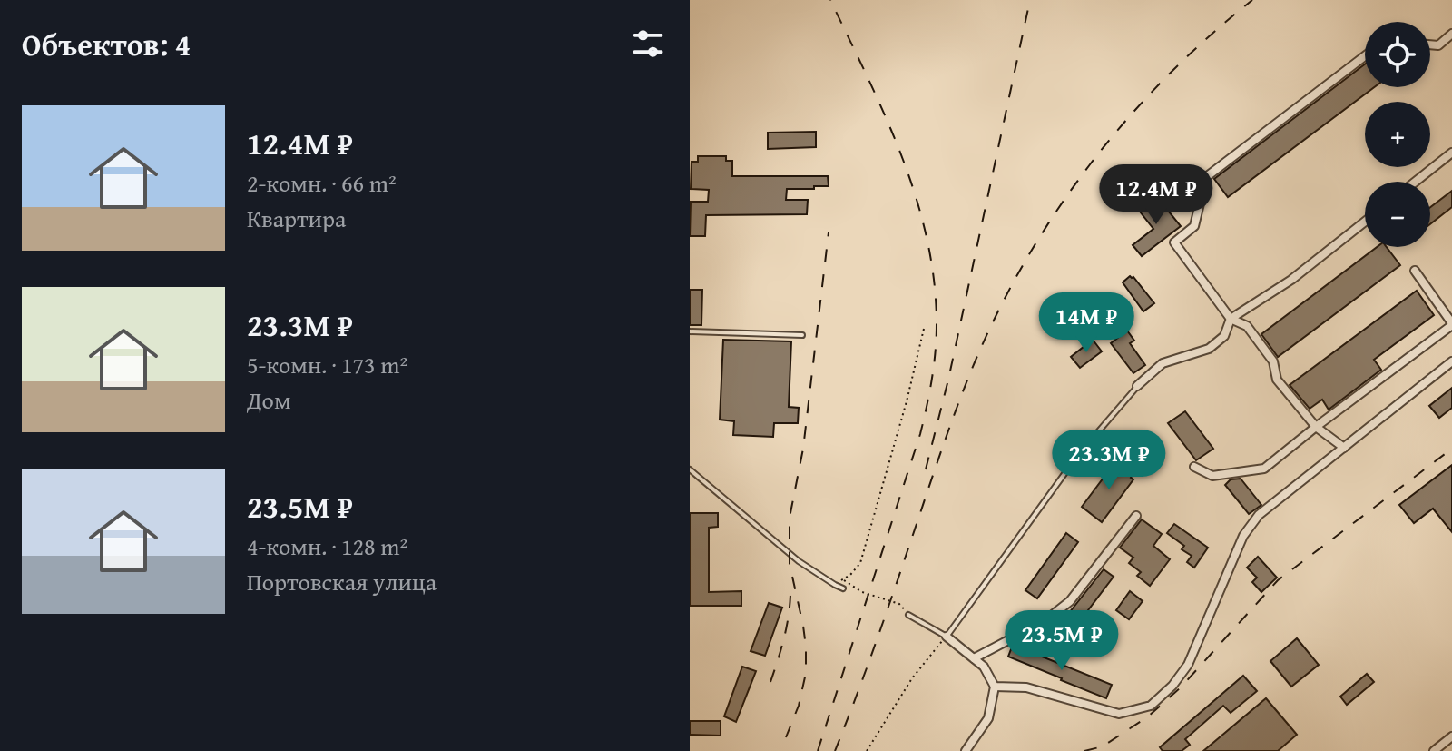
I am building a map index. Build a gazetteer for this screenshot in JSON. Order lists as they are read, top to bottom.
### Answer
{
  "page": {
    "heading": "Объектов: 4",
    "map_buttons": ["+", "−"],
    "list": [
      {
        "name": "12.4M ₽",
        "note": "2-комн. · 66 m² · Квартира"
      },
      {
        "name": "23.3M ₽",
        "note": "5-комн. · 173 m² · Дом"
      },
      {
        "name": "23.5M ₽",
        "note": "4-комн. · 128 m² · Портовская улица"
      }
    ],
    "price": [
      "12.4M ₽",
      "14M ₽",
      "23.3M ₽",
      "23.5M ₽"
    ]
  }
}
